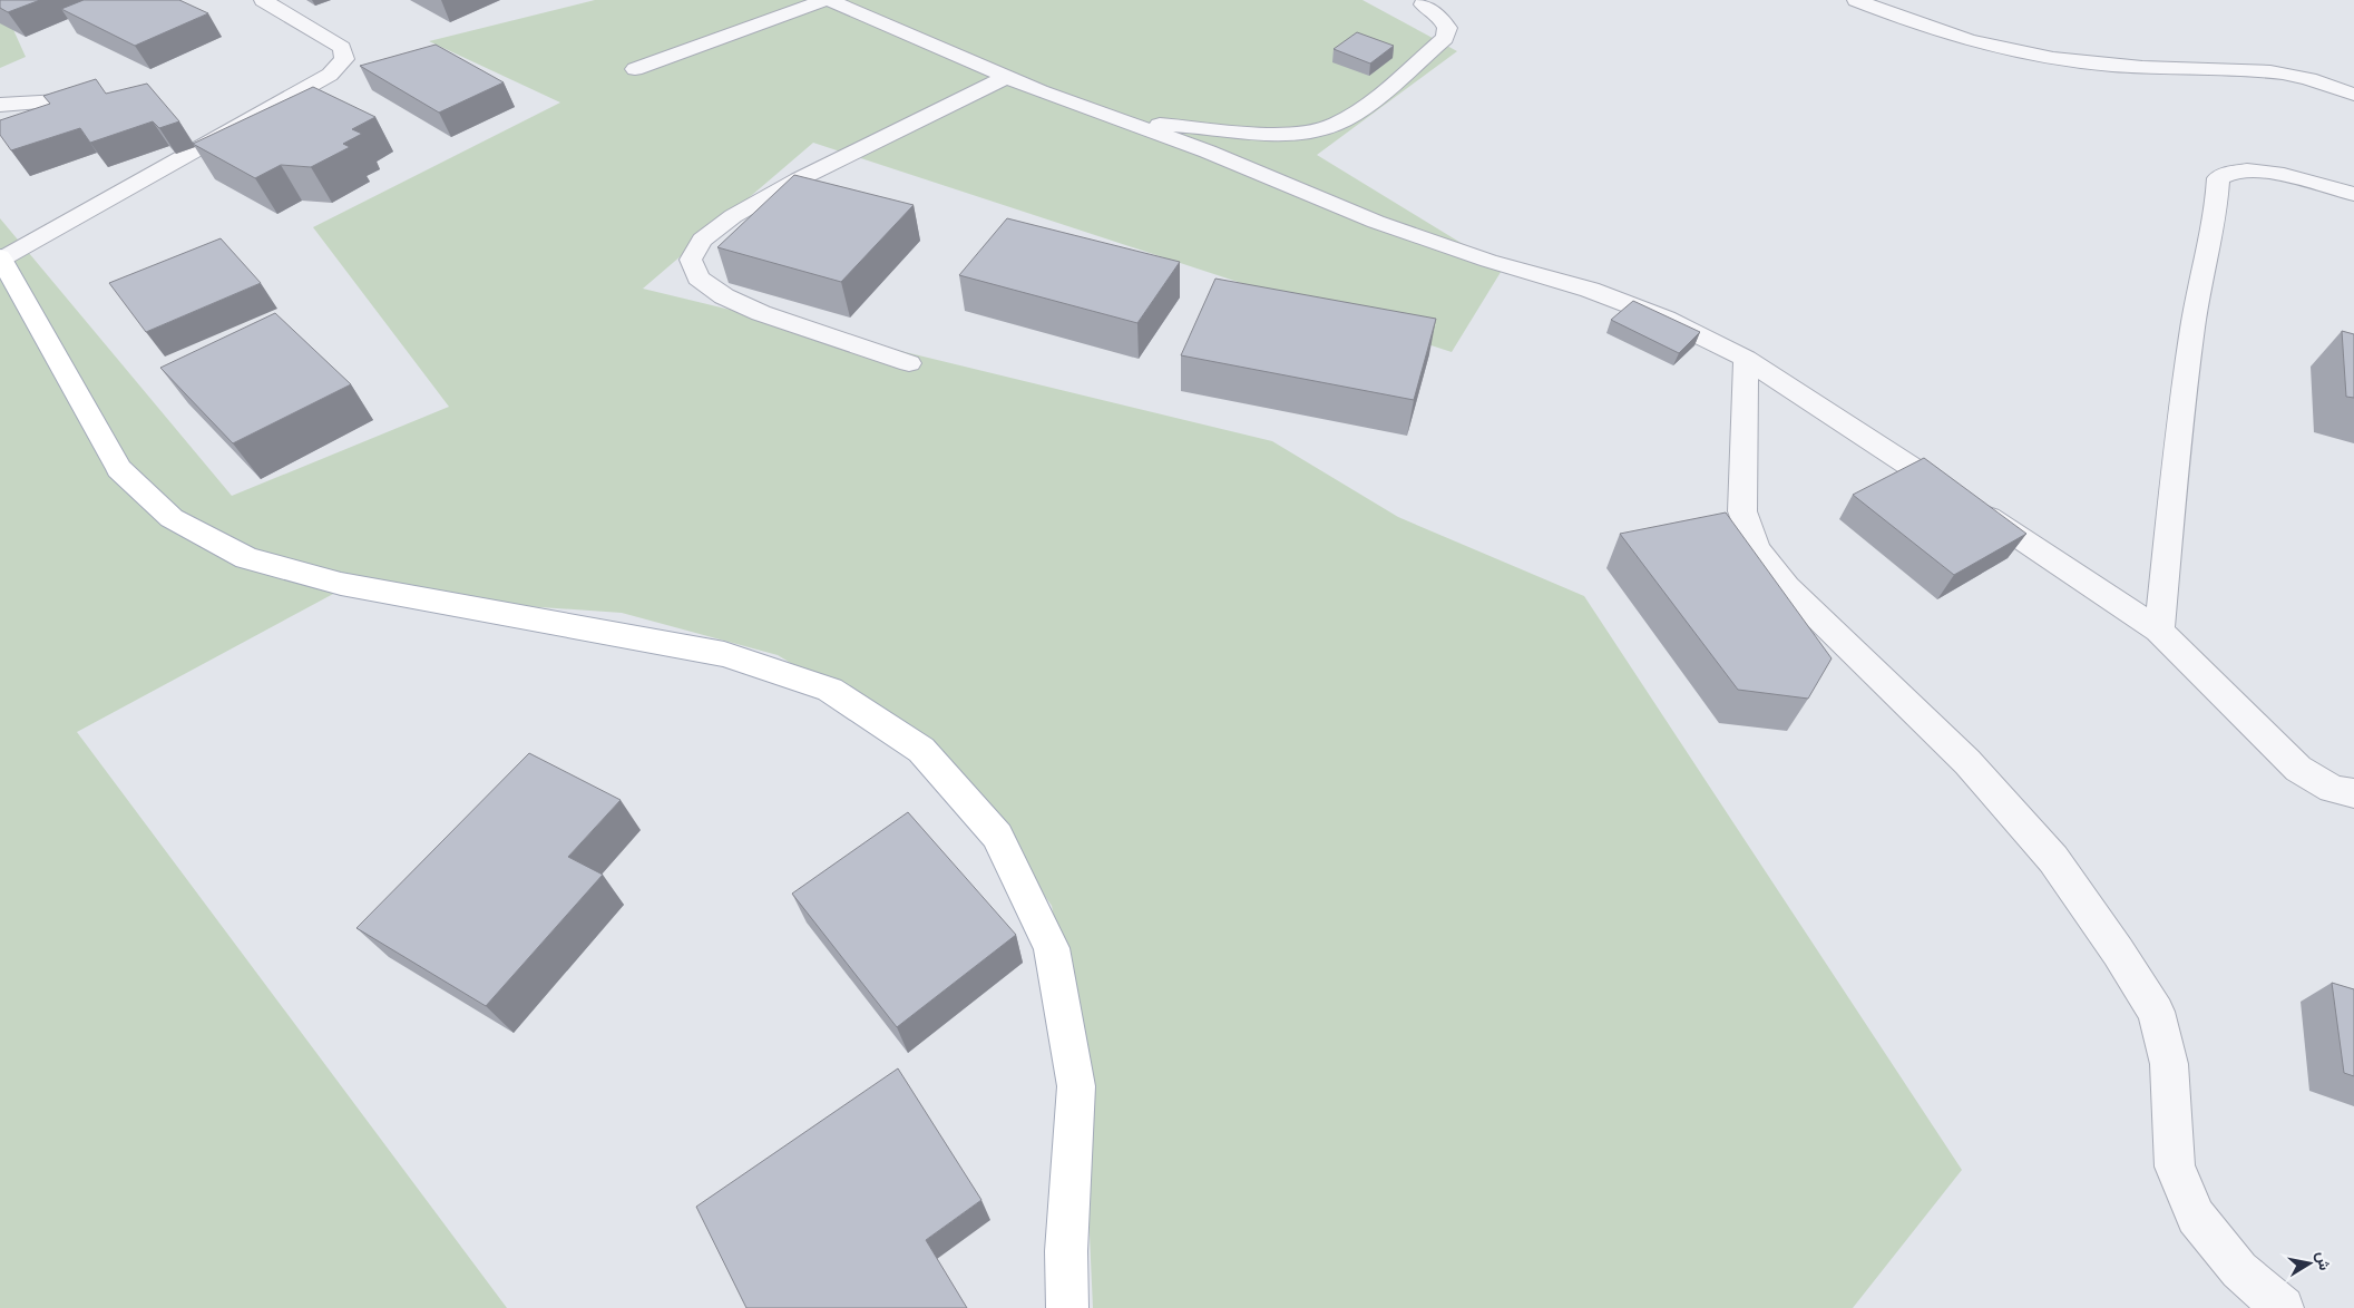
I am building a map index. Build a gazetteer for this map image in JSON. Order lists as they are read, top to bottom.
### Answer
{
  "north": "right"
}
